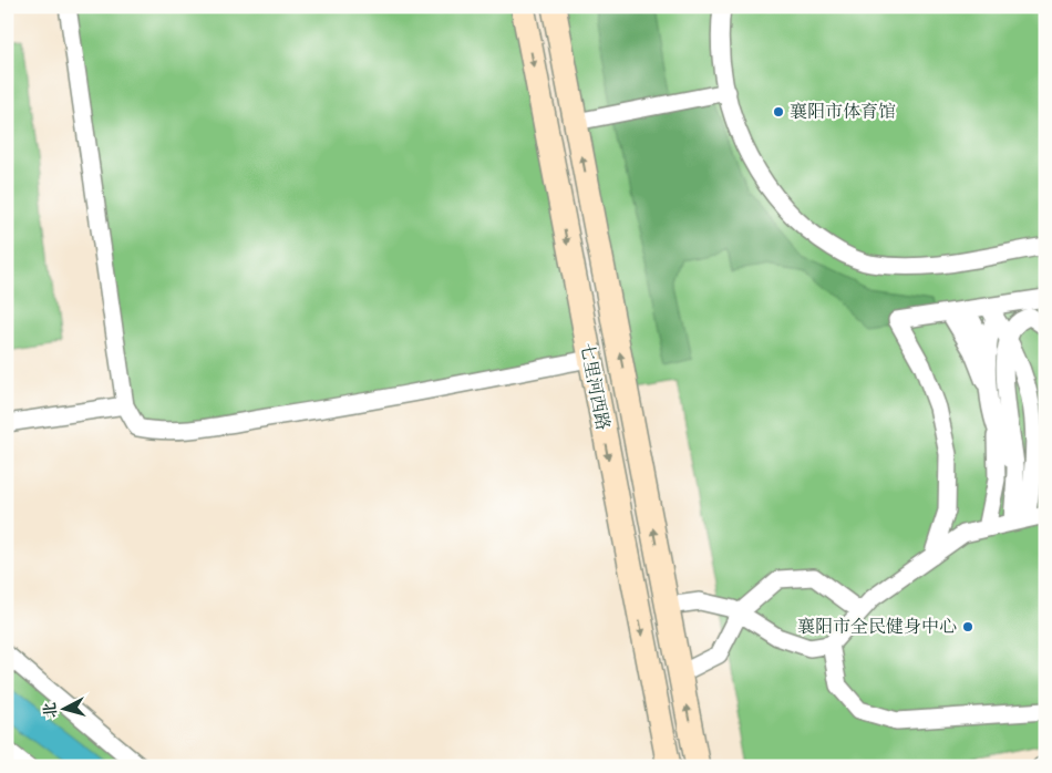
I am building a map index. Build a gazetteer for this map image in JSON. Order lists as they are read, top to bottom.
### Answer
{
  "streets": {
    "street": ["七里河西路"]
  },
  "places": ["襄阳市体育馆", "襄阳市全民健身中心"],
  "north": "left"
}
